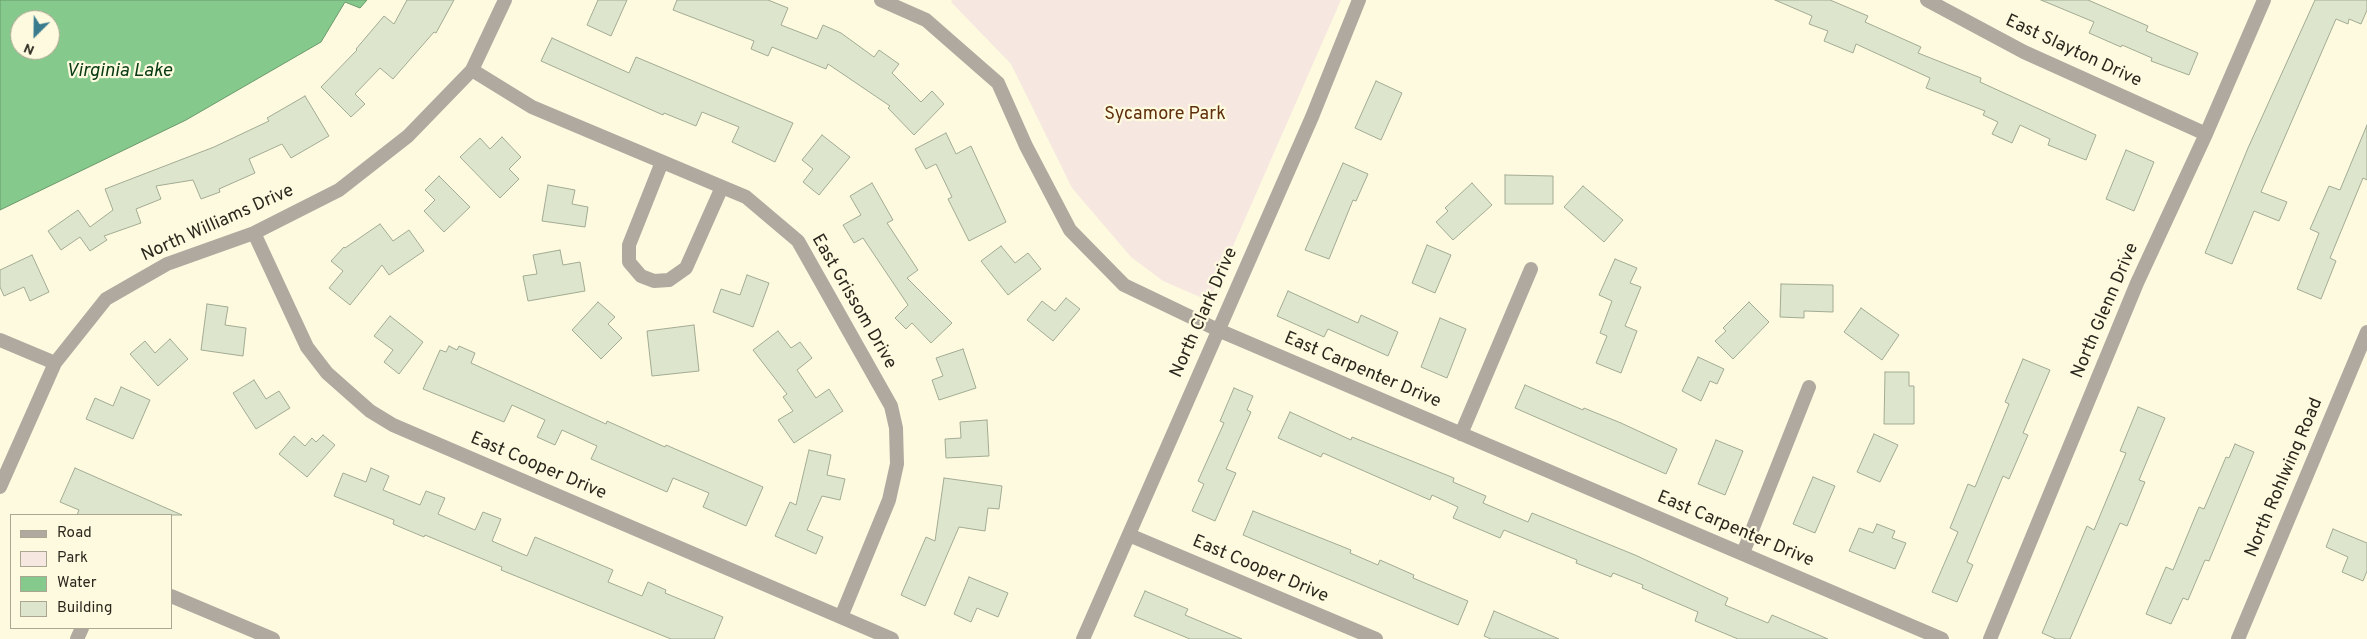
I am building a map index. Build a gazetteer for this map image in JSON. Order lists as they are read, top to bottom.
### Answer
{
  "streets": {
    "street": [
      "East Slayton Drive",
      "North Williams Drive",
      "East Grissom Drive",
      "North Glenn Drive",
      "North Clark Drive",
      "East Carpenter Drive",
      "East Cooper Drive",
      "North Rohlwing Road"
    ]
  },
  "crossings": [
    ["East Slayton Drive", "North Glenn Drive"],
    ["North Williams Drive", "East Grissom Drive"],
    ["North Williams Drive", "East Cooper Drive"],
    ["East Grissom Drive", "East Cooper Drive"],
    ["North Clark Drive", "East Carpenter Drive"],
    ["North Clark Drive", "East Cooper Drive"]
  ],
  "water": ["Virginia Lake"],
  "parks": ["Sycamore Park"],
  "legend": [
    "Road",
    "Park",
    "Water",
    "Building"
  ],
  "north": "bottom left"
}
